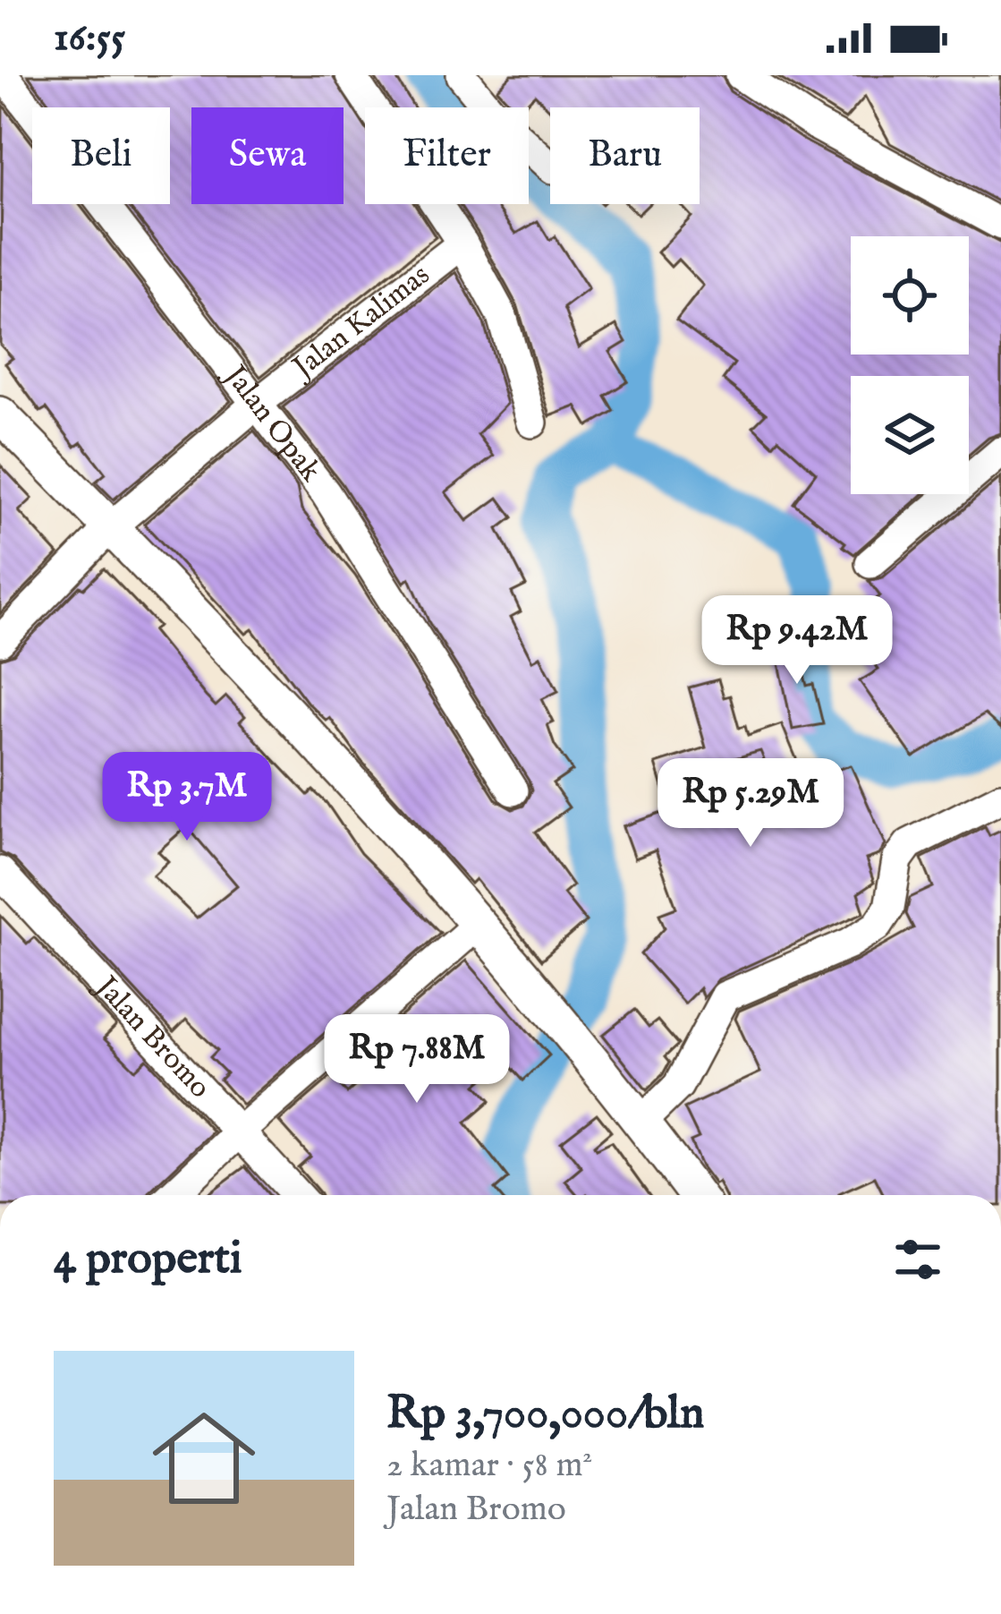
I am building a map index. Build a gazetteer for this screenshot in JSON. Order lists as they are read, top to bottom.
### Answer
{
  "streets": {
    "street": ["Jalan Kalimas", "Jalan Opak", "Jalan Bromo"]
  },
  "crossings": [
    ["Jalan Kalimas", "Jalan Opak"]
  ],
  "page": {
    "status": "16:55",
    "chip": [
      "Beli",
      "Sewa",
      "Filter",
      "Baru"
    ],
    "price": [
      "Rp 9.42M",
      "Rp 3.7M",
      "Rp 5.29M",
      "Rp 7.88M"
    ],
    "heading": "4 properti",
    "list": [
      {
        "name": "Rp 3,700,000/bln",
        "note": "2 kamar · 58 m² · Jalan Bromo"
      }
    ]
  }
}
